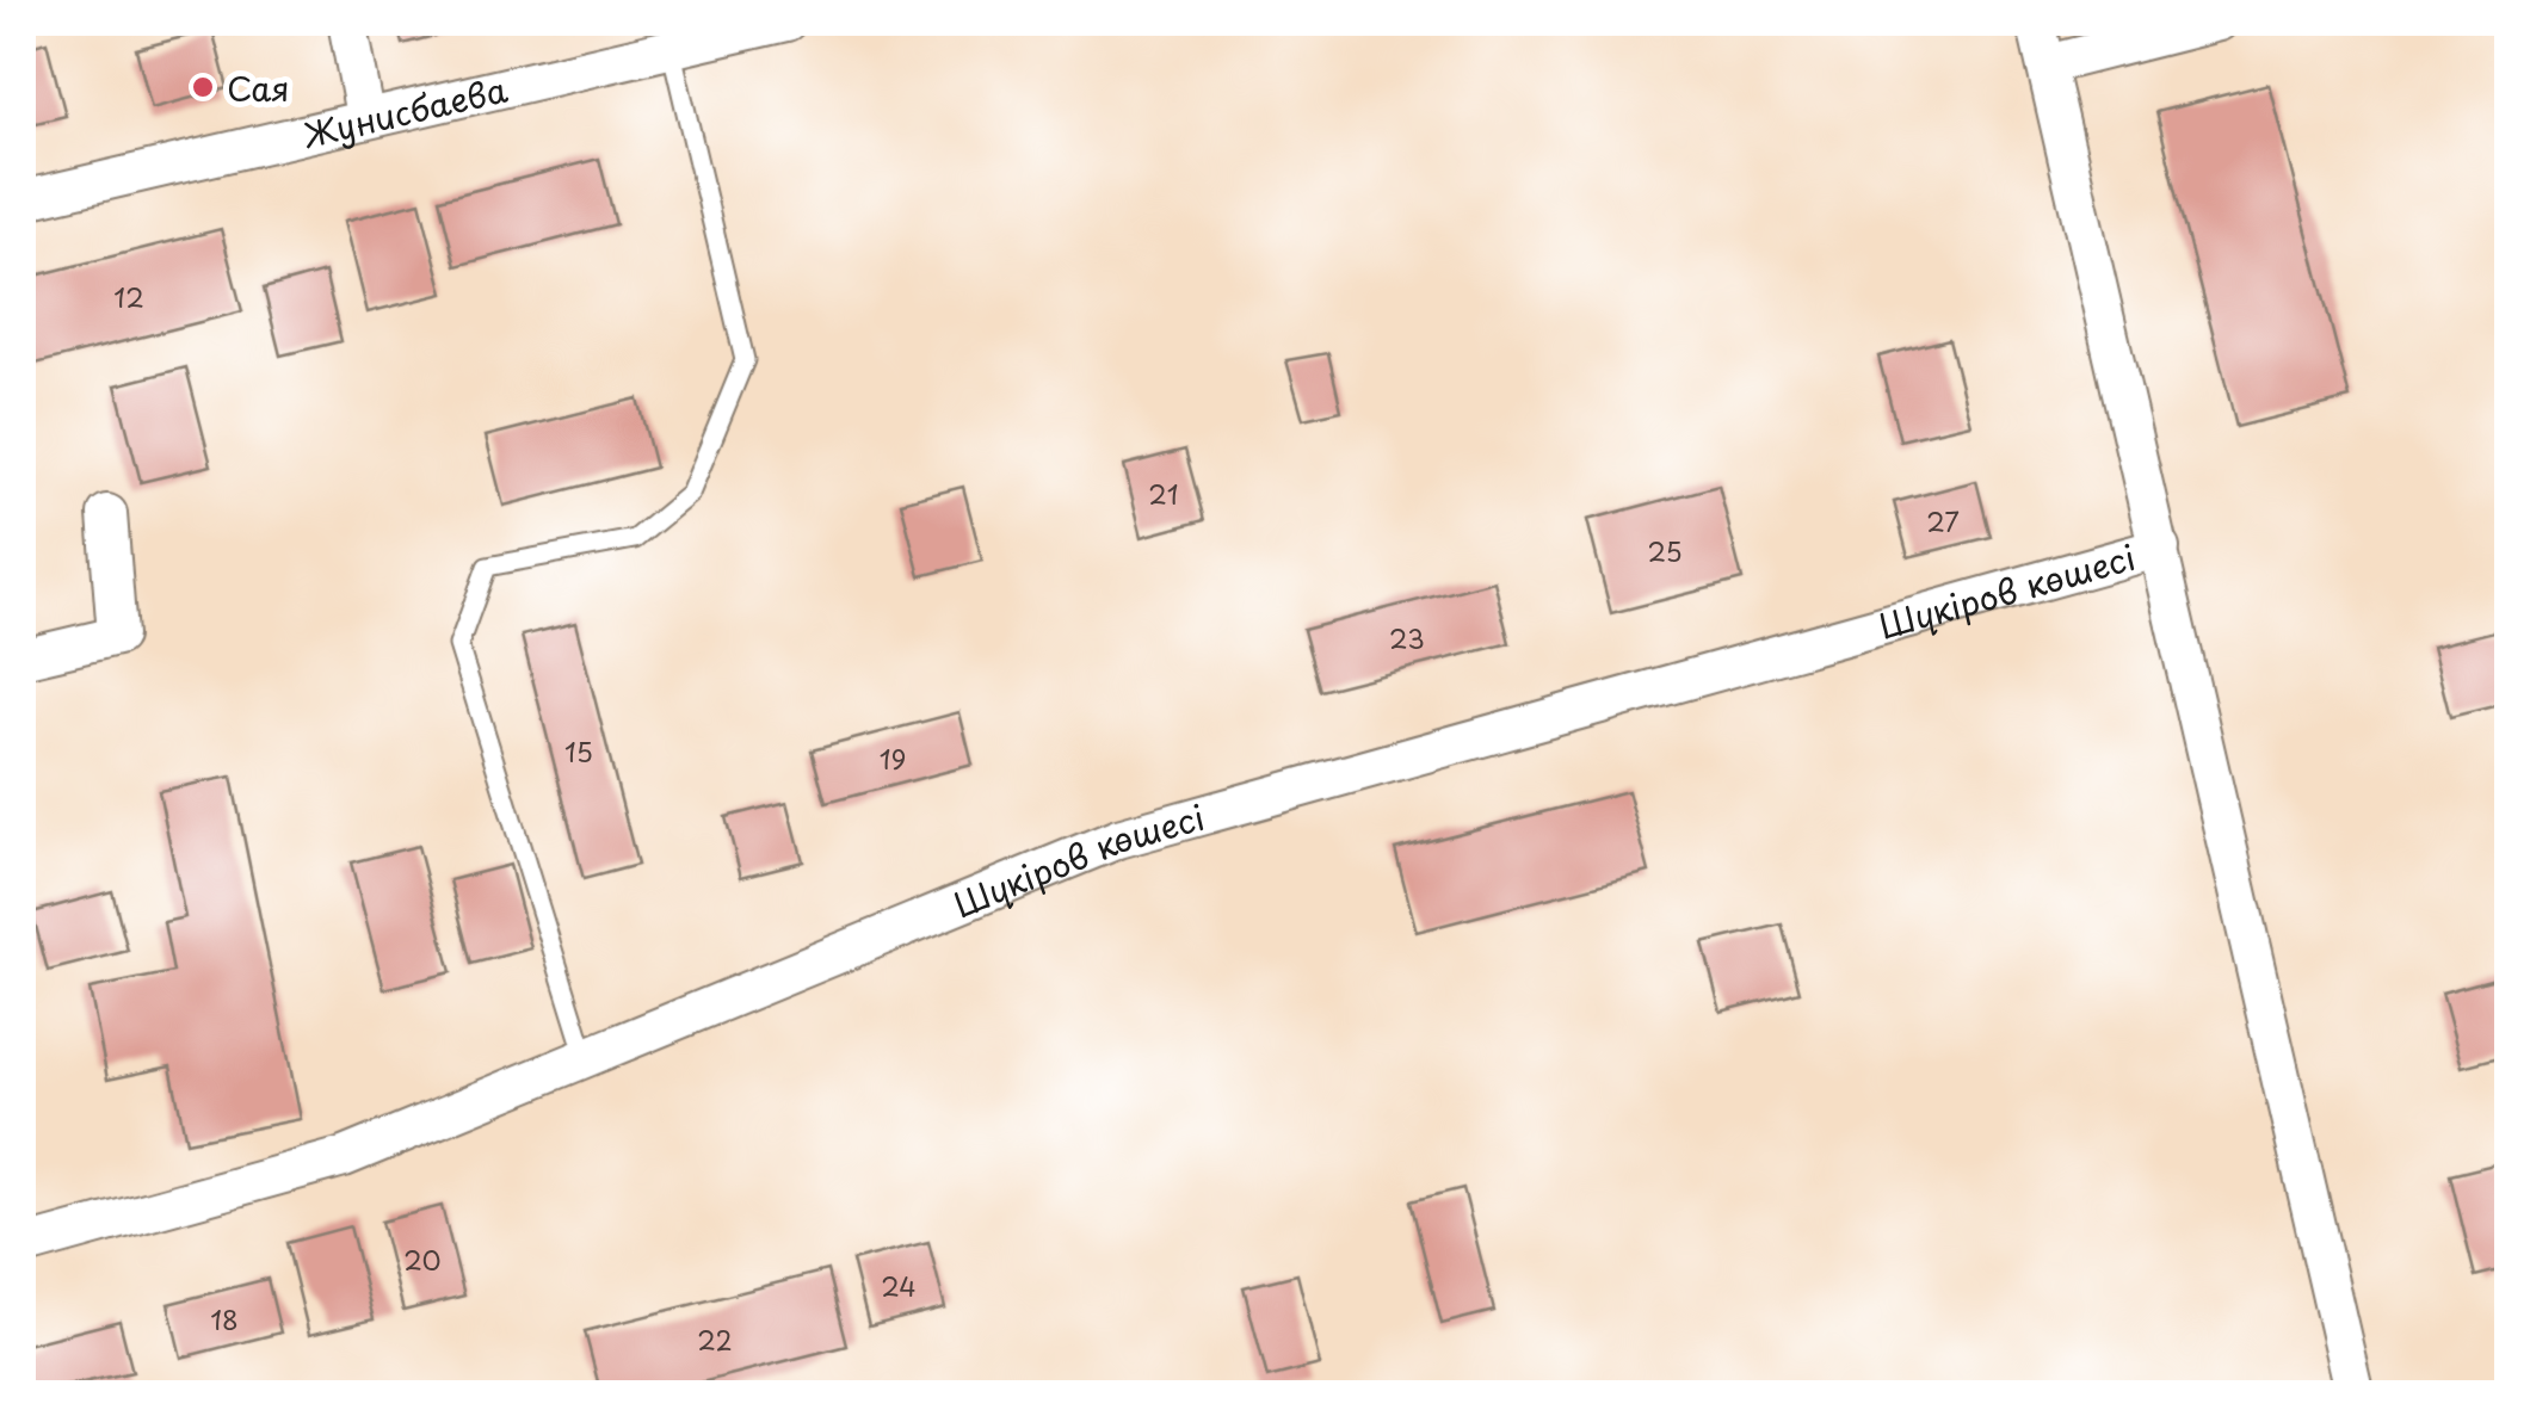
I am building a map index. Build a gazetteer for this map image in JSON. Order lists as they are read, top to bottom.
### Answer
{
  "streets": {
    "street": ["Жунисбаева", "Шүкіров көшесі"]
  },
  "places": ["Сая"],
  "house_numbers": [
    "12",
    "21",
    "27",
    "25",
    "23",
    "15",
    "19",
    "20",
    "24",
    "18",
    "22"
  ]
}
